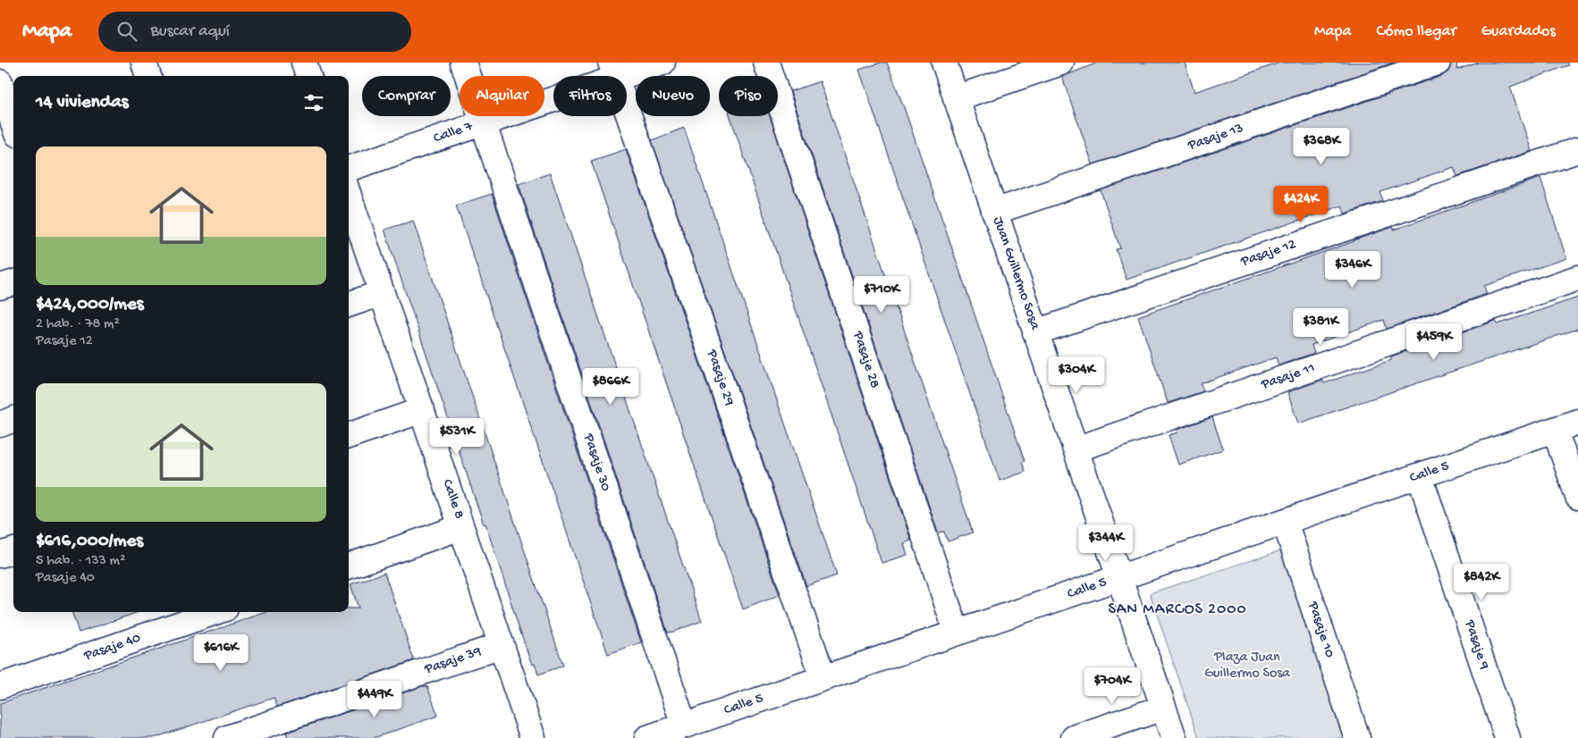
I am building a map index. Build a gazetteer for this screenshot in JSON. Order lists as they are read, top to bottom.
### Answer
{
  "streets": {
    "street": [
      "Calle 7",
      "Pasaje 13",
      "Pasaje 12",
      "Juan Guillermo Sosa",
      "Pasaje 28",
      "Pasaje 11",
      "Pasaje 29",
      "Pasaje 30",
      "Calle 5",
      "Calle 8",
      "Pasaje 10",
      "Pasaje 9",
      "Pasaje 40",
      "Pasaje 39"
    ]
  },
  "crossings": [
    ["Calle 7", "Pasaje 29"],
    ["Calle 7", "Pasaje 30"],
    ["Pasaje 13", "Juan Guillermo Sosa"],
    ["Pasaje 12", "Juan Guillermo Sosa"],
    ["Juan Guillermo Sosa", "Pasaje 11"],
    ["Juan Guillermo Sosa", "Calle 5"],
    ["Pasaje 28", "Calle 5"],
    ["Pasaje 29", "Calle 5"],
    ["Pasaje 30", "Calle 5"],
    ["Calle 5", "Pasaje 10"],
    ["Calle 5", "Pasaje 9"],
    ["Calle 8", "Pasaje 39"]
  ],
  "districts": ["SAN MARCOS 2000"],
  "parks": ["Plaza Juan Guillermo Sosa"],
  "page": {
    "header": "Mapa",
    "search": "Buscar aquí",
    "nav": ["Mapa", "Cómo llegar", "Guardados"],
    "chip": [
      "Comprar",
      "Alquilar",
      "Filtros",
      "Nuevo",
      "Piso"
    ],
    "heading": "14 viviendas",
    "price": [
      "$368K",
      "$424K",
      "$346K",
      "$710K",
      "$381K",
      "$459K",
      "$304K",
      "$866K",
      "$531K",
      "$344K",
      "$842K",
      "$616K",
      "$704K",
      "$449K"
    ],
    "list": [
      {
        "name": "$424,000/mes",
        "note": "2 hab. · 78 m² · Pasaje 12"
      },
      {
        "name": "$616,000/mes",
        "note": "5 hab. · 133 m² · Pasaje 40"
      }
    ]
  }
}
